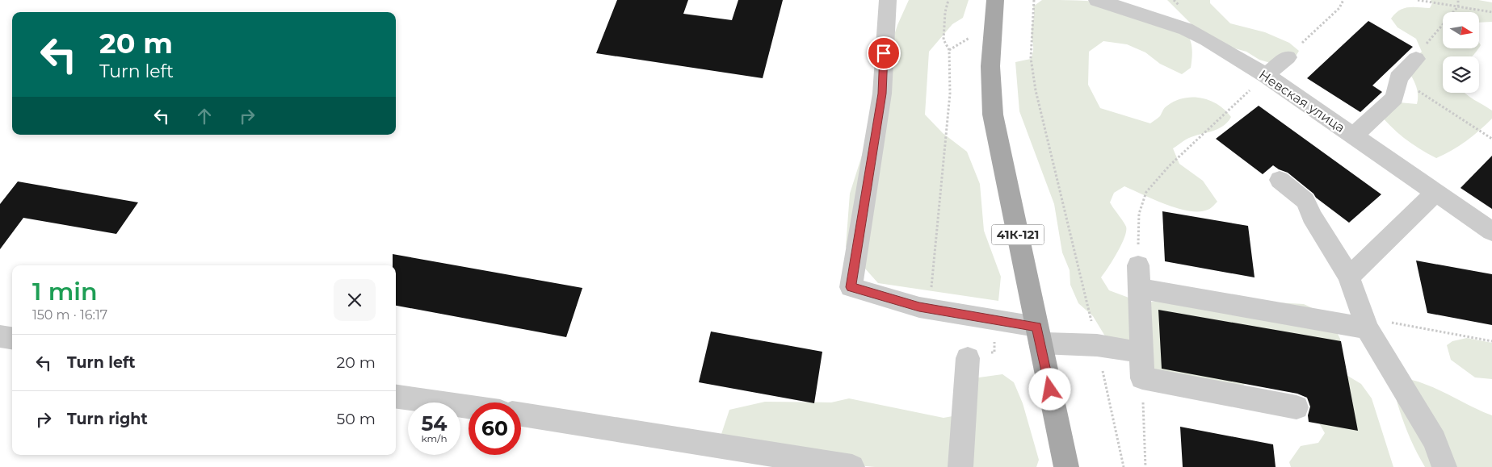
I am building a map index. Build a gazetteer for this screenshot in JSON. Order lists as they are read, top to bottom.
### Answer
{
  "streets": {
    "main road": ["41К-121"],
    "street": ["Невская улица"]
  },
  "north": "right",
  "page": {
    "turn": ["20 m", "Turn left"],
    "heading": ["1 min", "150 m · 16:17"],
    "list": [
      {
        "name": "Turn left",
        "value": "20 m"
      },
      {
        "name": "Turn right",
        "value": "50 m"
      }
    ],
    "speed": "54 km/h",
    "limit": "60"
  }
}
